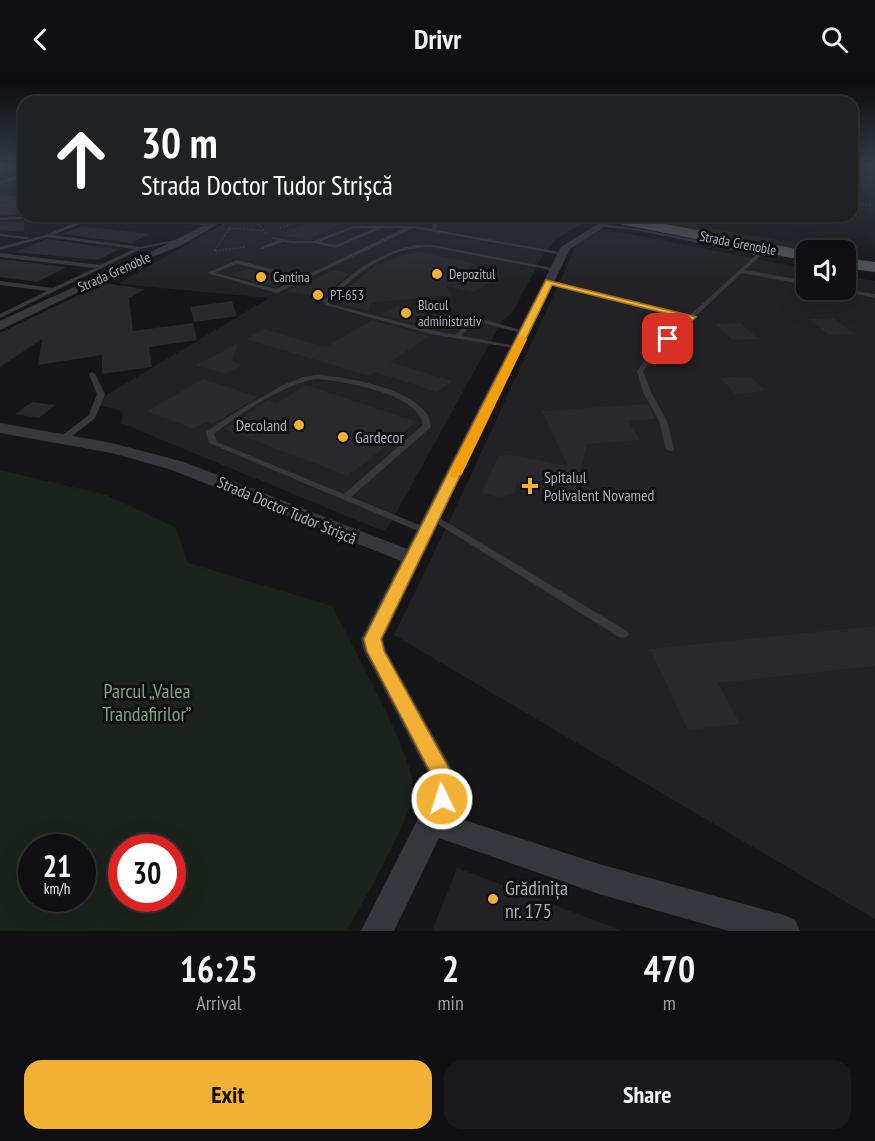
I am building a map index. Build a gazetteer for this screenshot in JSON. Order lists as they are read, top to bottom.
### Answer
{
  "streets": {
    "main road": ["Strada Grenoble"],
    "street": ["Strada Doctor Tudor Strișcă"]
  },
  "parks": ["Parcul „Valea Trandafirilor”"],
  "places": {
    "other": [
      "Depozitul",
      "Cantina",
      "PT-653",
      "Blocul administrativ",
      "Decoland",
      "Gardecor",
      "Grădinița nr. 175"
    ],
    "health": ["Spitalul Polivalent Novamed"]
  },
  "page": {
    "header": "Drivr",
    "turn": ["30 m", "Strada Doctor Tudor Strișcă"],
    "speed": "21 km/h",
    "limit": "30",
    "eta": [
      "16:25",
      "Arrival",
      "2",
      "min",
      "470",
      "m"
    ],
    "buttons": ["Exit", "Share"]
  }
}
